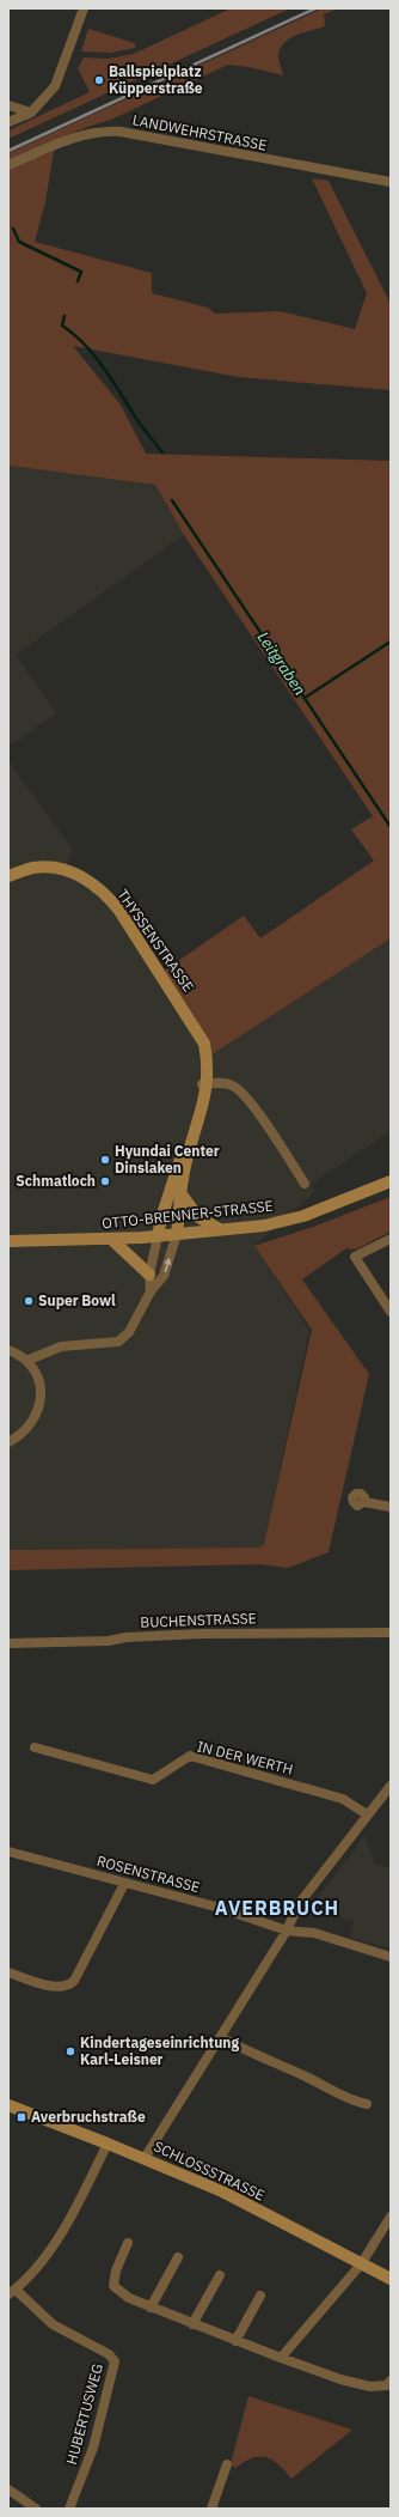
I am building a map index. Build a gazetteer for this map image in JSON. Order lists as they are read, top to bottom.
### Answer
{
  "streets": {
    "street": [
      "LANDWEHRSTRASSE",
      "THYSSENSTRASSE",
      "OTTO-BRENNER-STRASSE",
      "BUCHENSTRASSE",
      "IN DER WERTH",
      "ROSENSTRASSE",
      "SCHLOSSSTRASSE",
      "HUBERTUSWEG"
    ]
  },
  "crossings": [
    ["THYSSENSTRASSE", "OTTO-BRENNER-STRASSE"]
  ],
  "districts": ["AVERBRUCH"],
  "water": ["Leitgraben"],
  "places": {
    "other": [
      "Ballspielplatz Küpperstraße",
      "Hyundai Center Dinslaken",
      "Schmatloch",
      "Super Bowl",
      "Kindertageseinrichtung Karl-Leisner"
    ],
    "transit": ["Averbruchstraße"]
  }
}
